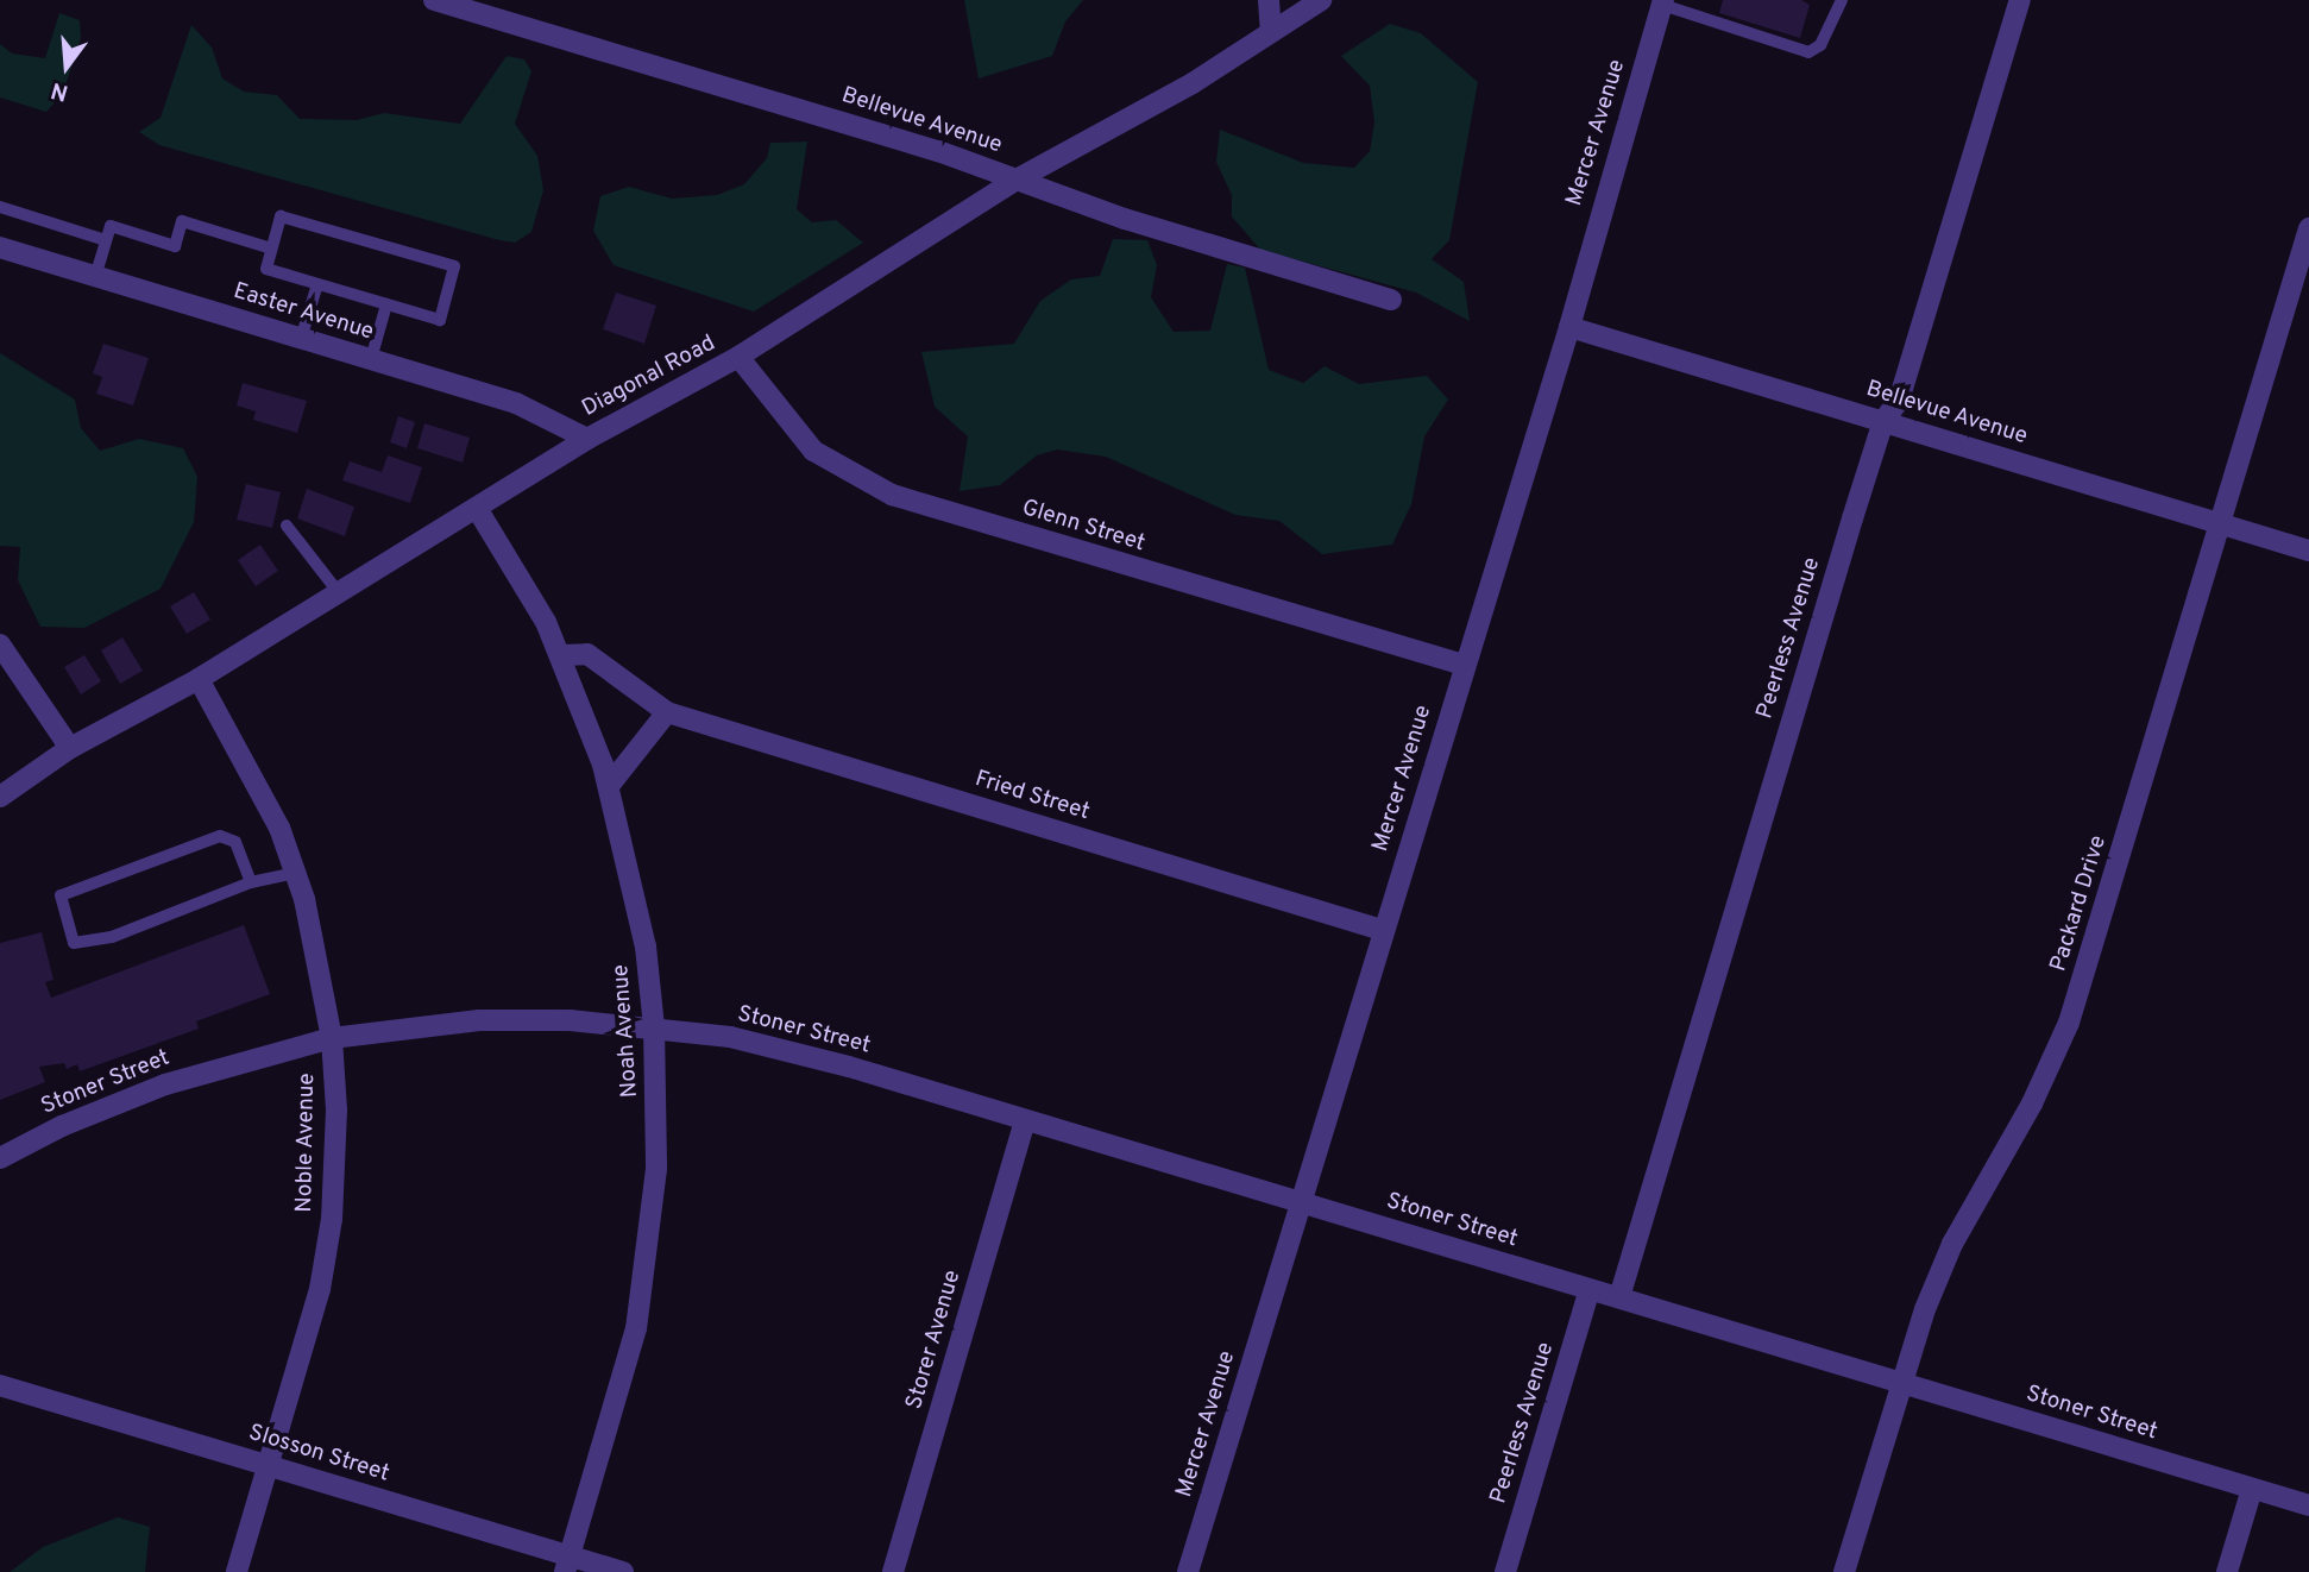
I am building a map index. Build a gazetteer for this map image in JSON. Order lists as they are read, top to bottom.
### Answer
{
  "streets": {
    "street": [
      "Bellevue Avenue",
      "Mercer Avenue",
      "Easter Avenue",
      "Diagonal Road",
      "Glenn Street",
      "Peerless Avenue",
      "Fried Street",
      "Packard Drive",
      "Noah Avenue",
      "Stoner Street",
      "Noble Avenue",
      "Storer Avenue",
      "Slosson Street"
    ]
  },
  "crossings": [
    ["Bellevue Avenue", "Mercer Avenue"],
    ["Bellevue Avenue", "Diagonal Road"],
    ["Bellevue Avenue", "Peerless Avenue"],
    ["Bellevue Avenue", "Packard Drive"],
    ["Mercer Avenue", "Glenn Street"],
    ["Mercer Avenue", "Fried Street"],
    ["Mercer Avenue", "Stoner Street"],
    ["Easter Avenue", "Diagonal Road"],
    ["Diagonal Road", "Glenn Street"],
    ["Diagonal Road", "Noah Avenue"],
    ["Diagonal Road", "Noble Avenue"],
    ["Peerless Avenue", "Stoner Street"],
    ["Fried Street", "Noah Avenue"],
    ["Packard Drive", "Stoner Street"],
    ["Noah Avenue", "Stoner Street"],
    ["Noah Avenue", "Slosson Street"],
    ["Stoner Street", "Noble Avenue"],
    ["Stoner Street", "Storer Avenue"],
    ["Noble Avenue", "Slosson Street"]
  ],
  "north": "bottom"
}
